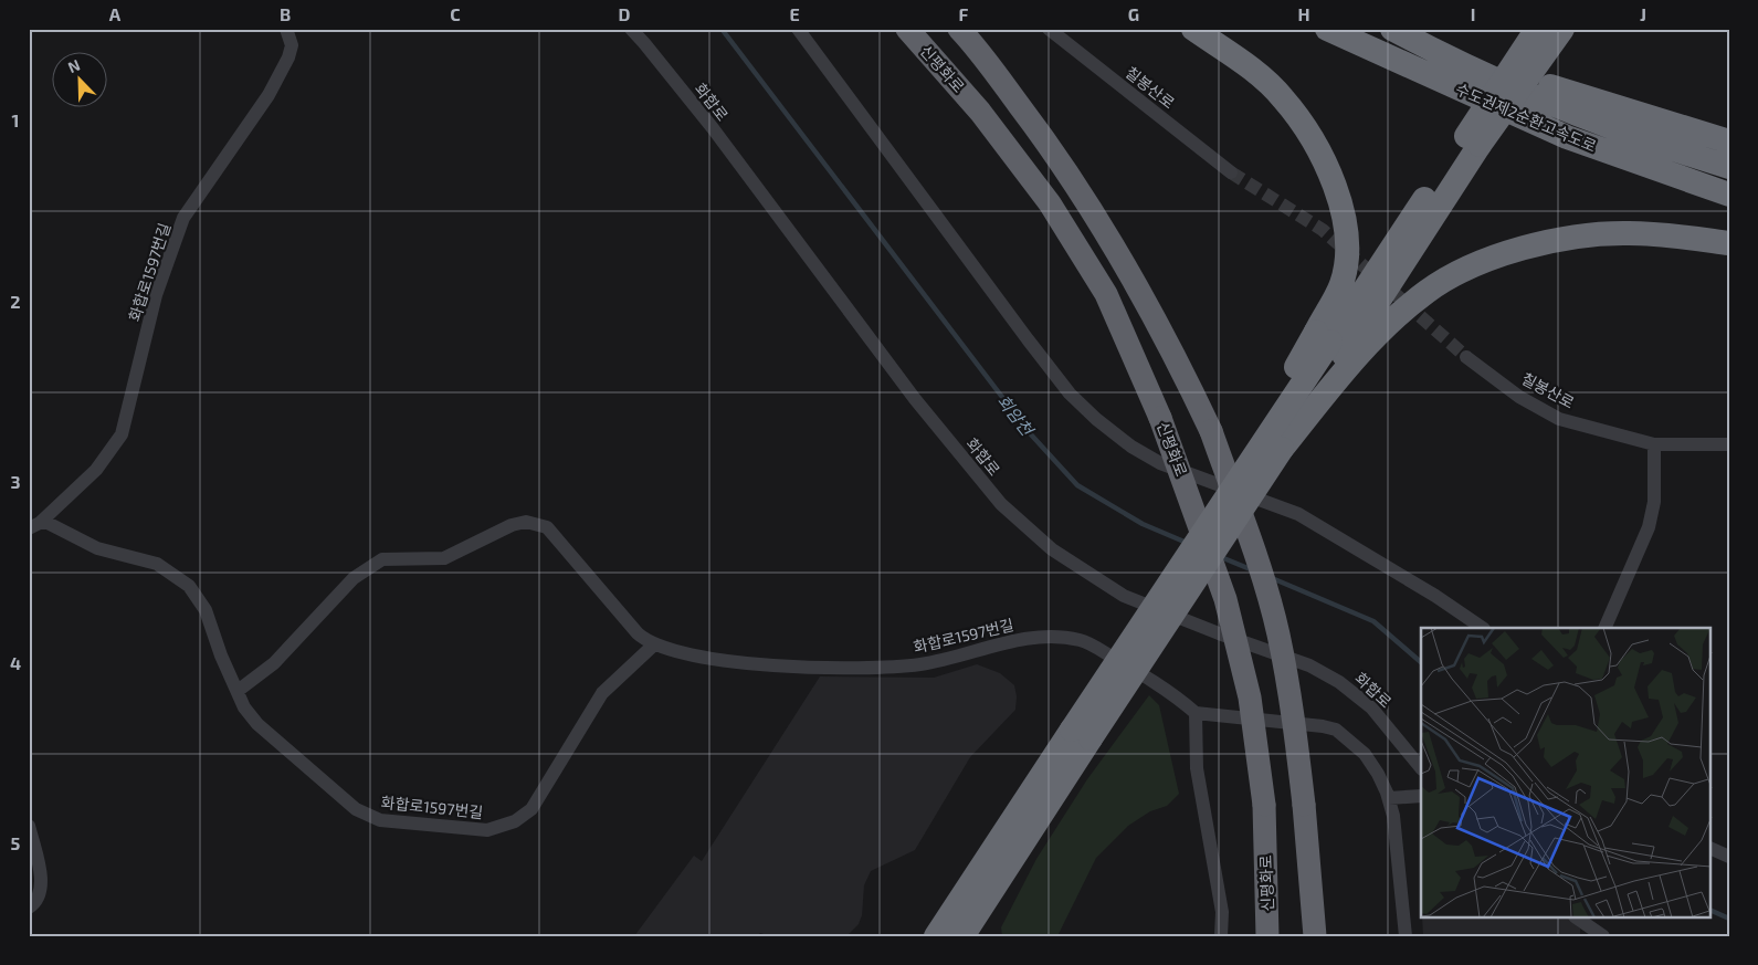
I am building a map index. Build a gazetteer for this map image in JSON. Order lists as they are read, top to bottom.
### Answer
{
  "streets": {
    "highway": ["신평화로", "수도권제2순환고속도로"],
    "street": ["칠봉산로", "화합로", "화합로1597번길"]
  },
  "water": ["회암천"],
  "north": "top left",
  "grid": {
    "columns": [
      "A",
      "B",
      "C",
      "D",
      "E",
      "F",
      "G",
      "H",
      "I",
      "J"
    ],
    "rows": [
      "1",
      "2",
      "3",
      "4",
      "5"
    ]
  }
}
